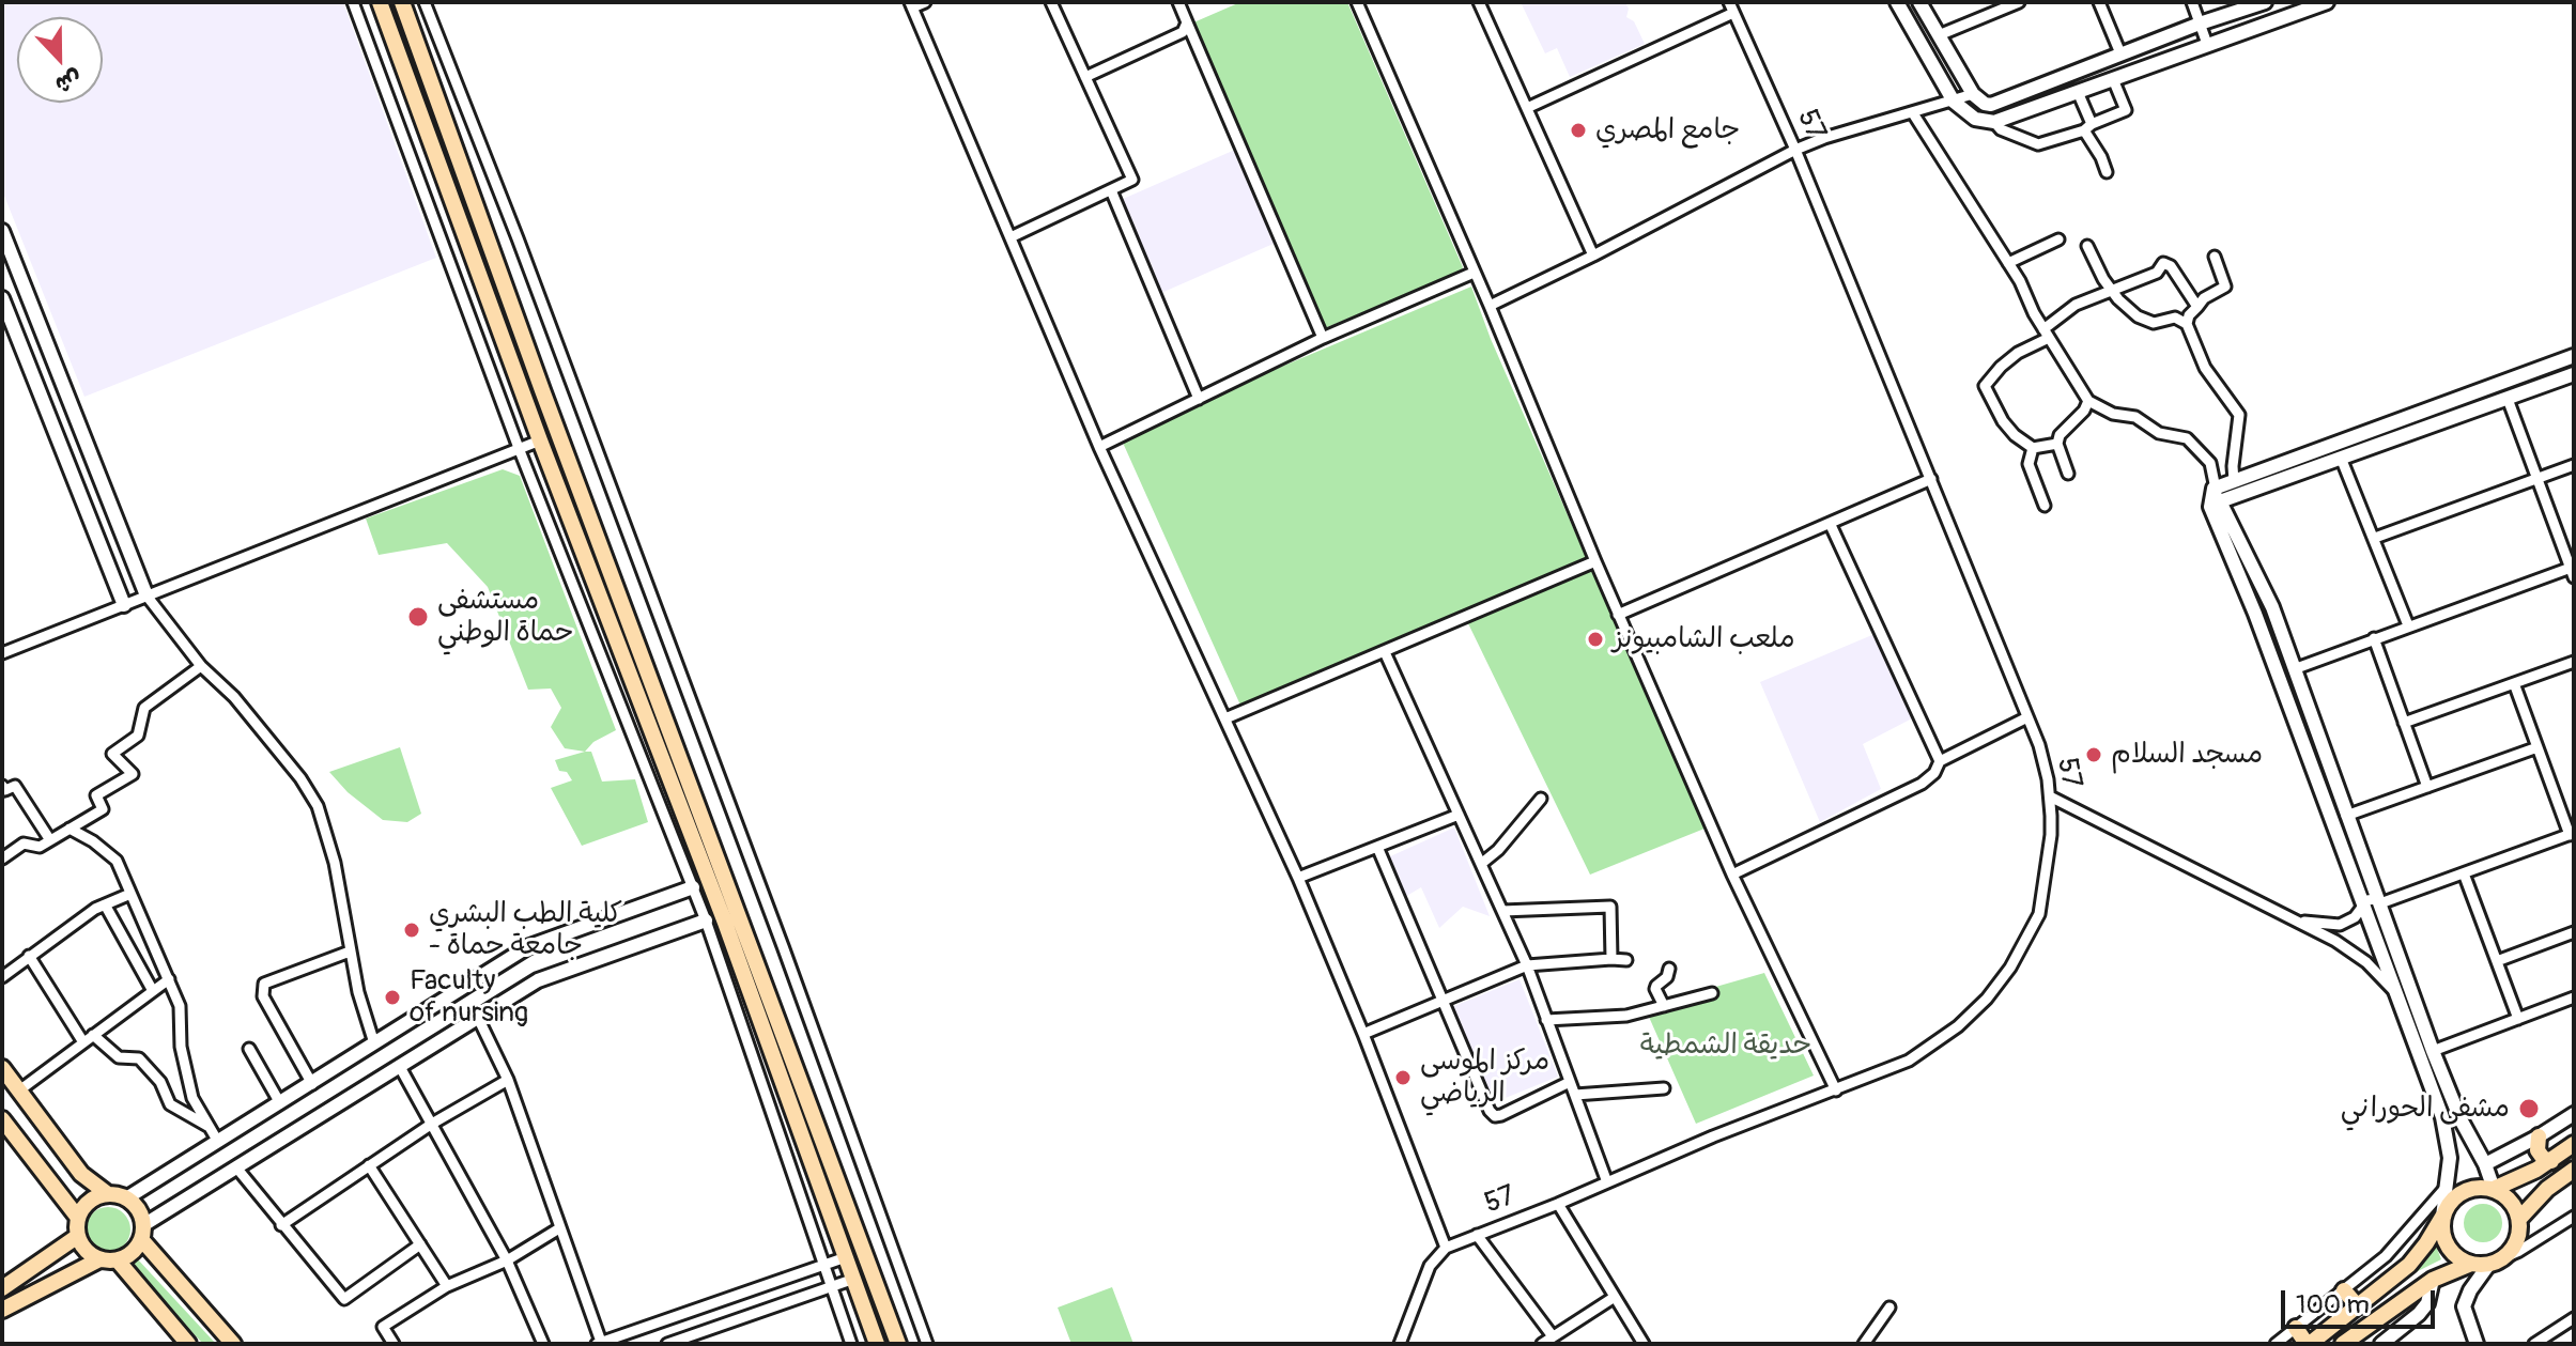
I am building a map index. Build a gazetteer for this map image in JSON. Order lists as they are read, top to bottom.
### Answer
{
  "streets": {
    "street": ["57"]
  },
  "parks": ["حديقة الشمطية"],
  "places": [
    "جامع المصري",
    "مستشفى حماة الوطني",
    "ملعب الشامبيونز",
    "مسجد السلام",
    "كلية الطب البشري - جامعة حماة",
    "Faculty of nursing",
    "مركز الموسى الرياضي",
    "مشفى الحوراني"
  ],
  "scale_bar": "100 m",
  "north": "bottom"
}
